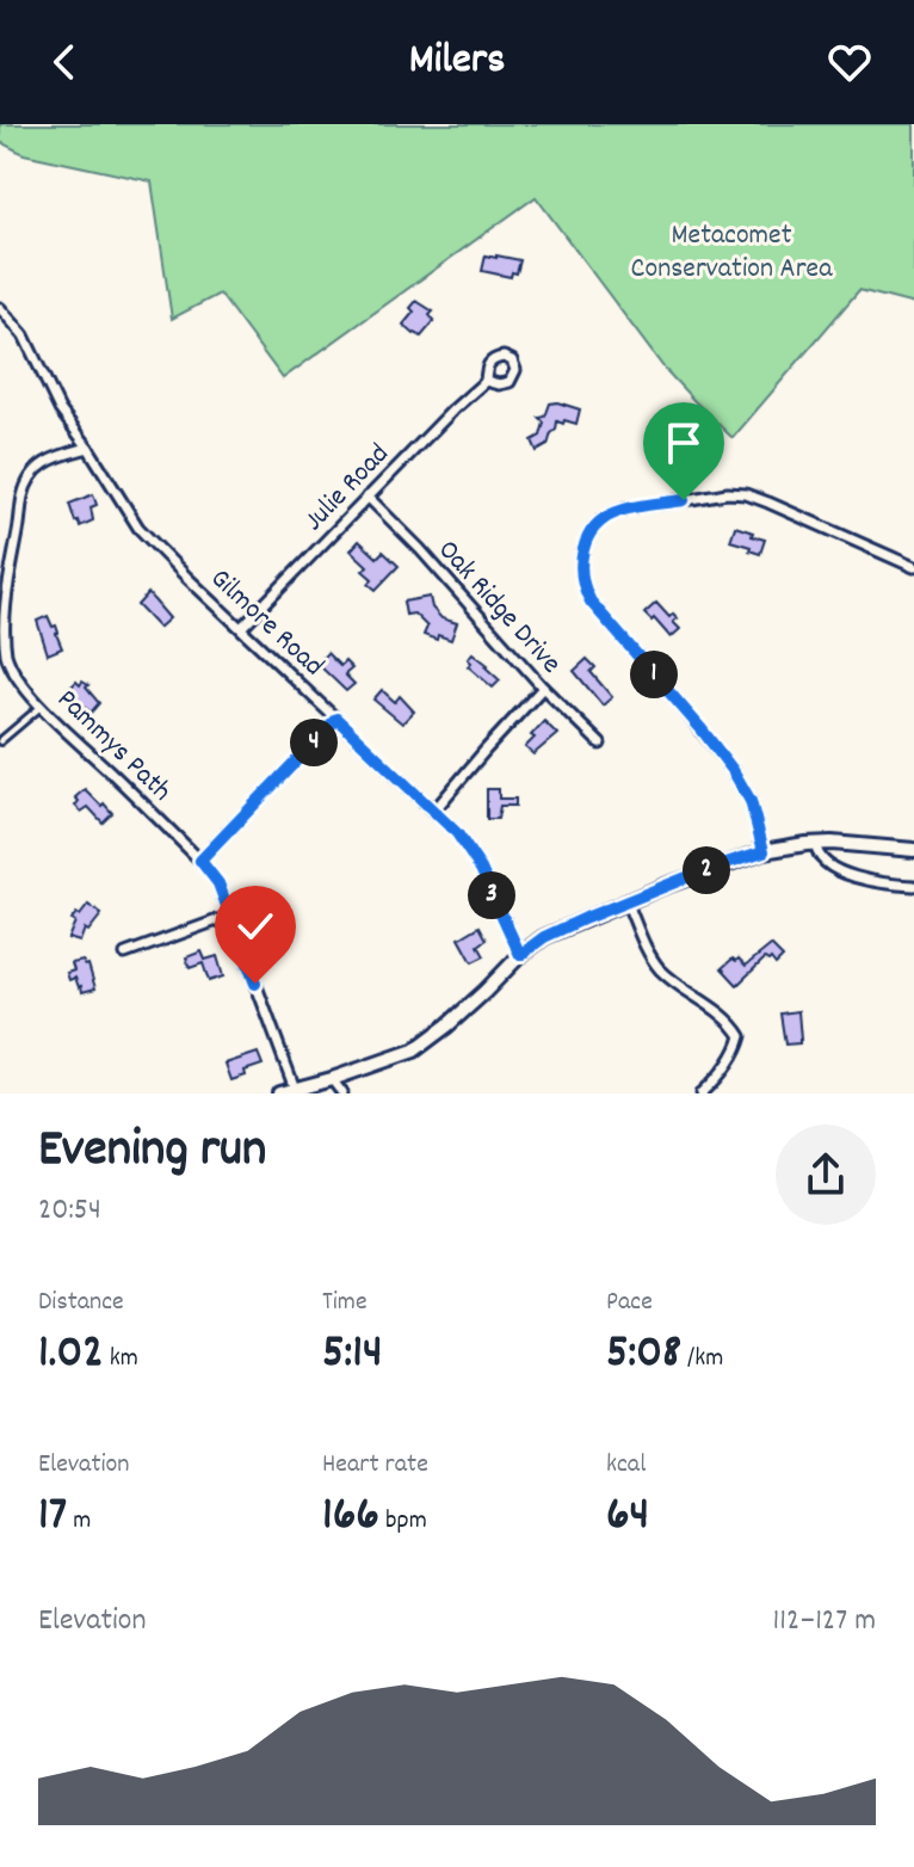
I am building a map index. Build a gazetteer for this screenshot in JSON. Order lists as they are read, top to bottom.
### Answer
{
  "streets": {
    "street": [
      "Julie Road",
      "Oak Ridge Drive",
      "Gilmore Road",
      "Pammys Path"
    ]
  },
  "crossings": [
    ["Julie Road", "Oak Ridge Drive"],
    ["Julie Road", "Gilmore Road"],
    ["Gilmore Road", "Pammys Path"]
  ],
  "parks": ["Metacomet Conservation Area"],
  "page": {
    "header": "Milers",
    "pins": [
      "1",
      "4",
      "2",
      "3"
    ],
    "heading": ["Evening run", "20:54"],
    "stats": [
      ["Distance", "1.02 km"],
      ["Time", "5:14"],
      ["Pace", "5:08 /km"],
      ["Elevation", "17 m"],
      ["Heart rate", "166 bpm"],
      ["kcal", "64"]
    ],
    "chart": ["Elevation", "112–127 m"]
  }
}
